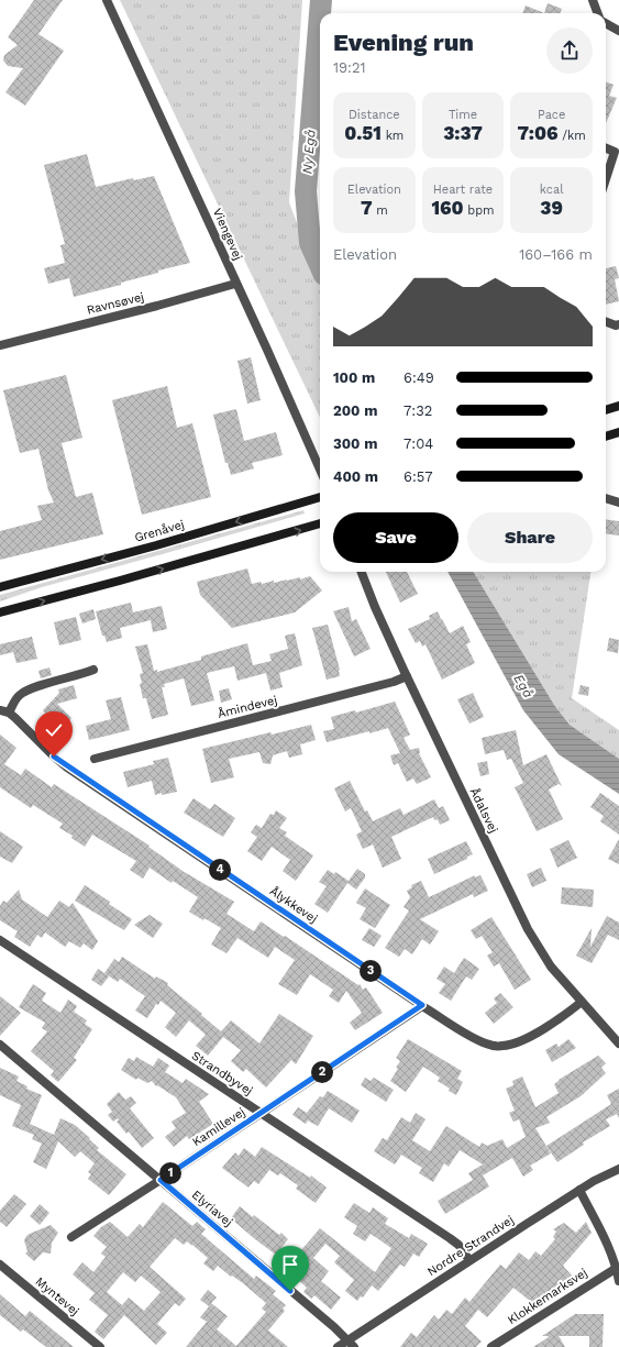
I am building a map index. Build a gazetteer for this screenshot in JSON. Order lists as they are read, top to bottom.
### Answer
{
  "streets": {
    "main road": ["Grenåvej"],
    "street": [
      "Viengevej",
      "Ravnsøvej",
      "Åmindevej",
      "Ådalsvej",
      "Ålykkevej",
      "Strandbyvej",
      "Kamillevej",
      "Elyriavej",
      "Nordre Strandvej",
      "Myntevej",
      "Klokkemarksvej"
    ]
  },
  "crossings": [
    ["Viengevej", "Ravnsøvej"],
    ["Åmindevej", "Ådalsvej"],
    ["Ådalsvej", "Ålykkevej"],
    ["Ålykkevej", "Kamillevej"],
    ["Strandbyvej", "Kamillevej"],
    ["Strandbyvej", "Nordre Strandvej"],
    ["Kamillevej", "Elyriavej"],
    ["Elyriavej", "Nordre Strandvej"]
  ],
  "water": ["Ny Egå", "Egå"],
  "page": {
    "heading": ["Evening run", "19:21"],
    "stats": [
      ["Distance", "0.51 km"],
      ["Time", "3:37"],
      ["Pace", "7:06 /km"],
      ["Elevation", "7 m"],
      ["Heart rate", "160 bpm"],
      ["kcal", "39"]
    ],
    "chart": ["Elevation", "160–166 m"],
    "list": [
      {
        "name": "100 m",
        "note": "6:49"
      },
      {
        "name": "200 m",
        "note": "7:32"
      },
      {
        "name": "300 m",
        "note": "7:04"
      },
      {
        "name": "400 m",
        "note": "6:57"
      }
    ],
    "buttons": ["Save", "Share"],
    "pins": [
      "4",
      "3",
      "2",
      "1"
    ]
  }
}
